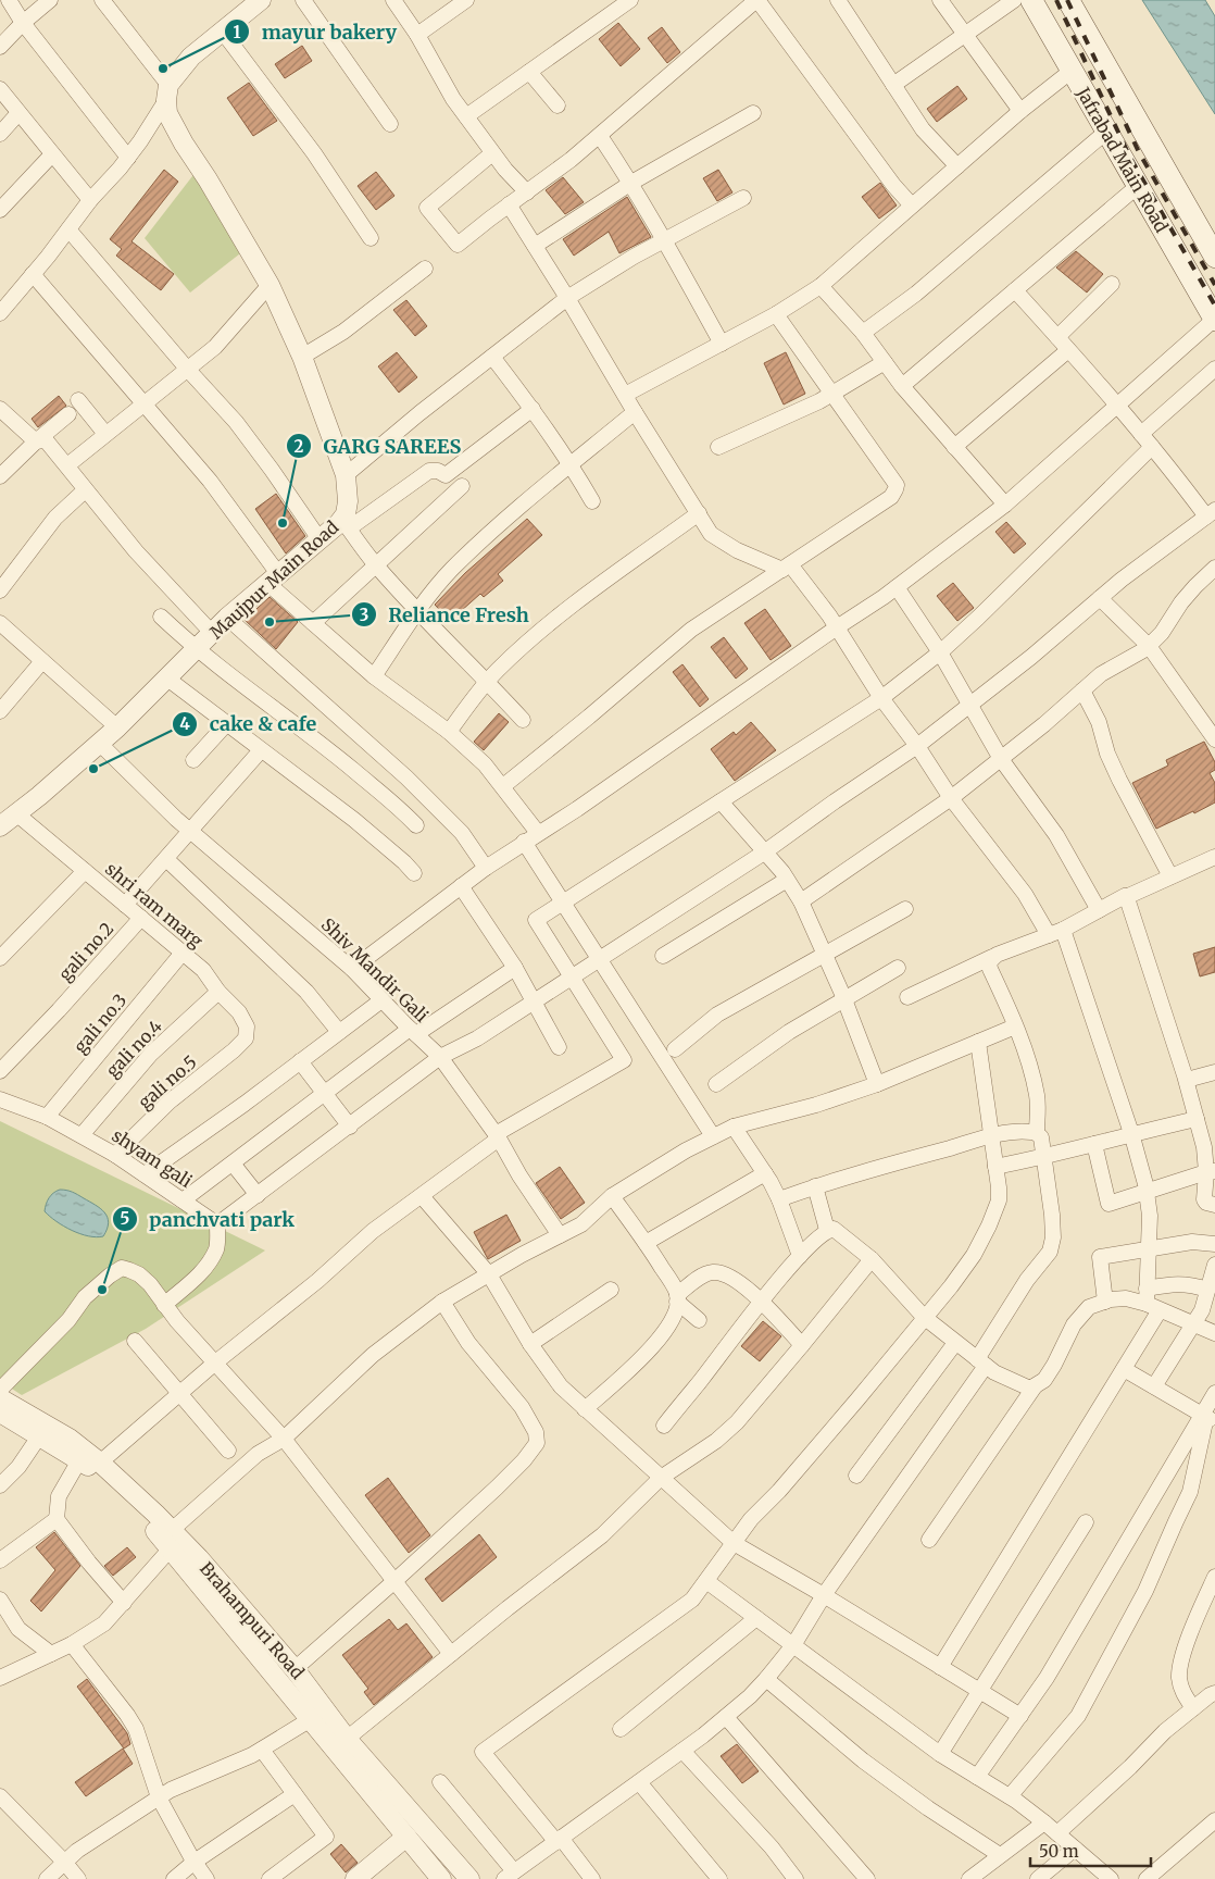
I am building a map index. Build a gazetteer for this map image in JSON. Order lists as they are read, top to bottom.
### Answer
{
  "streets": {
    "main road": ["Jafrabad Main Road"],
    "street": [
      "Maujpur Main Road",
      "shri ram marg",
      "gali no.2",
      "Shiv Mandir Gali",
      "gali no.3",
      "gali no.4",
      "gali no.5",
      "shyam gali",
      "Brahampuri Road"
    ]
  },
  "crossings": [
    ["Maujpur Main Road", "shri ram marg"],
    ["Maujpur Main Road", "Shiv Mandir Gali"],
    ["shri ram marg", "gali no.2"],
    ["shri ram marg", "gali no.3"],
    ["shri ram marg", "gali no.4"],
    ["shri ram marg", "gali no.5"],
    ["gali no.3", "shyam gali"],
    ["gali no.4", "shyam gali"],
    ["gali no.5", "shyam gali"]
  ],
  "places": [
    "mayur bakery",
    "GARG SAREES",
    "Reliance Fresh",
    "cake & cafe",
    "panchvati park"
  ],
  "scale_bar": "50 m"
}
